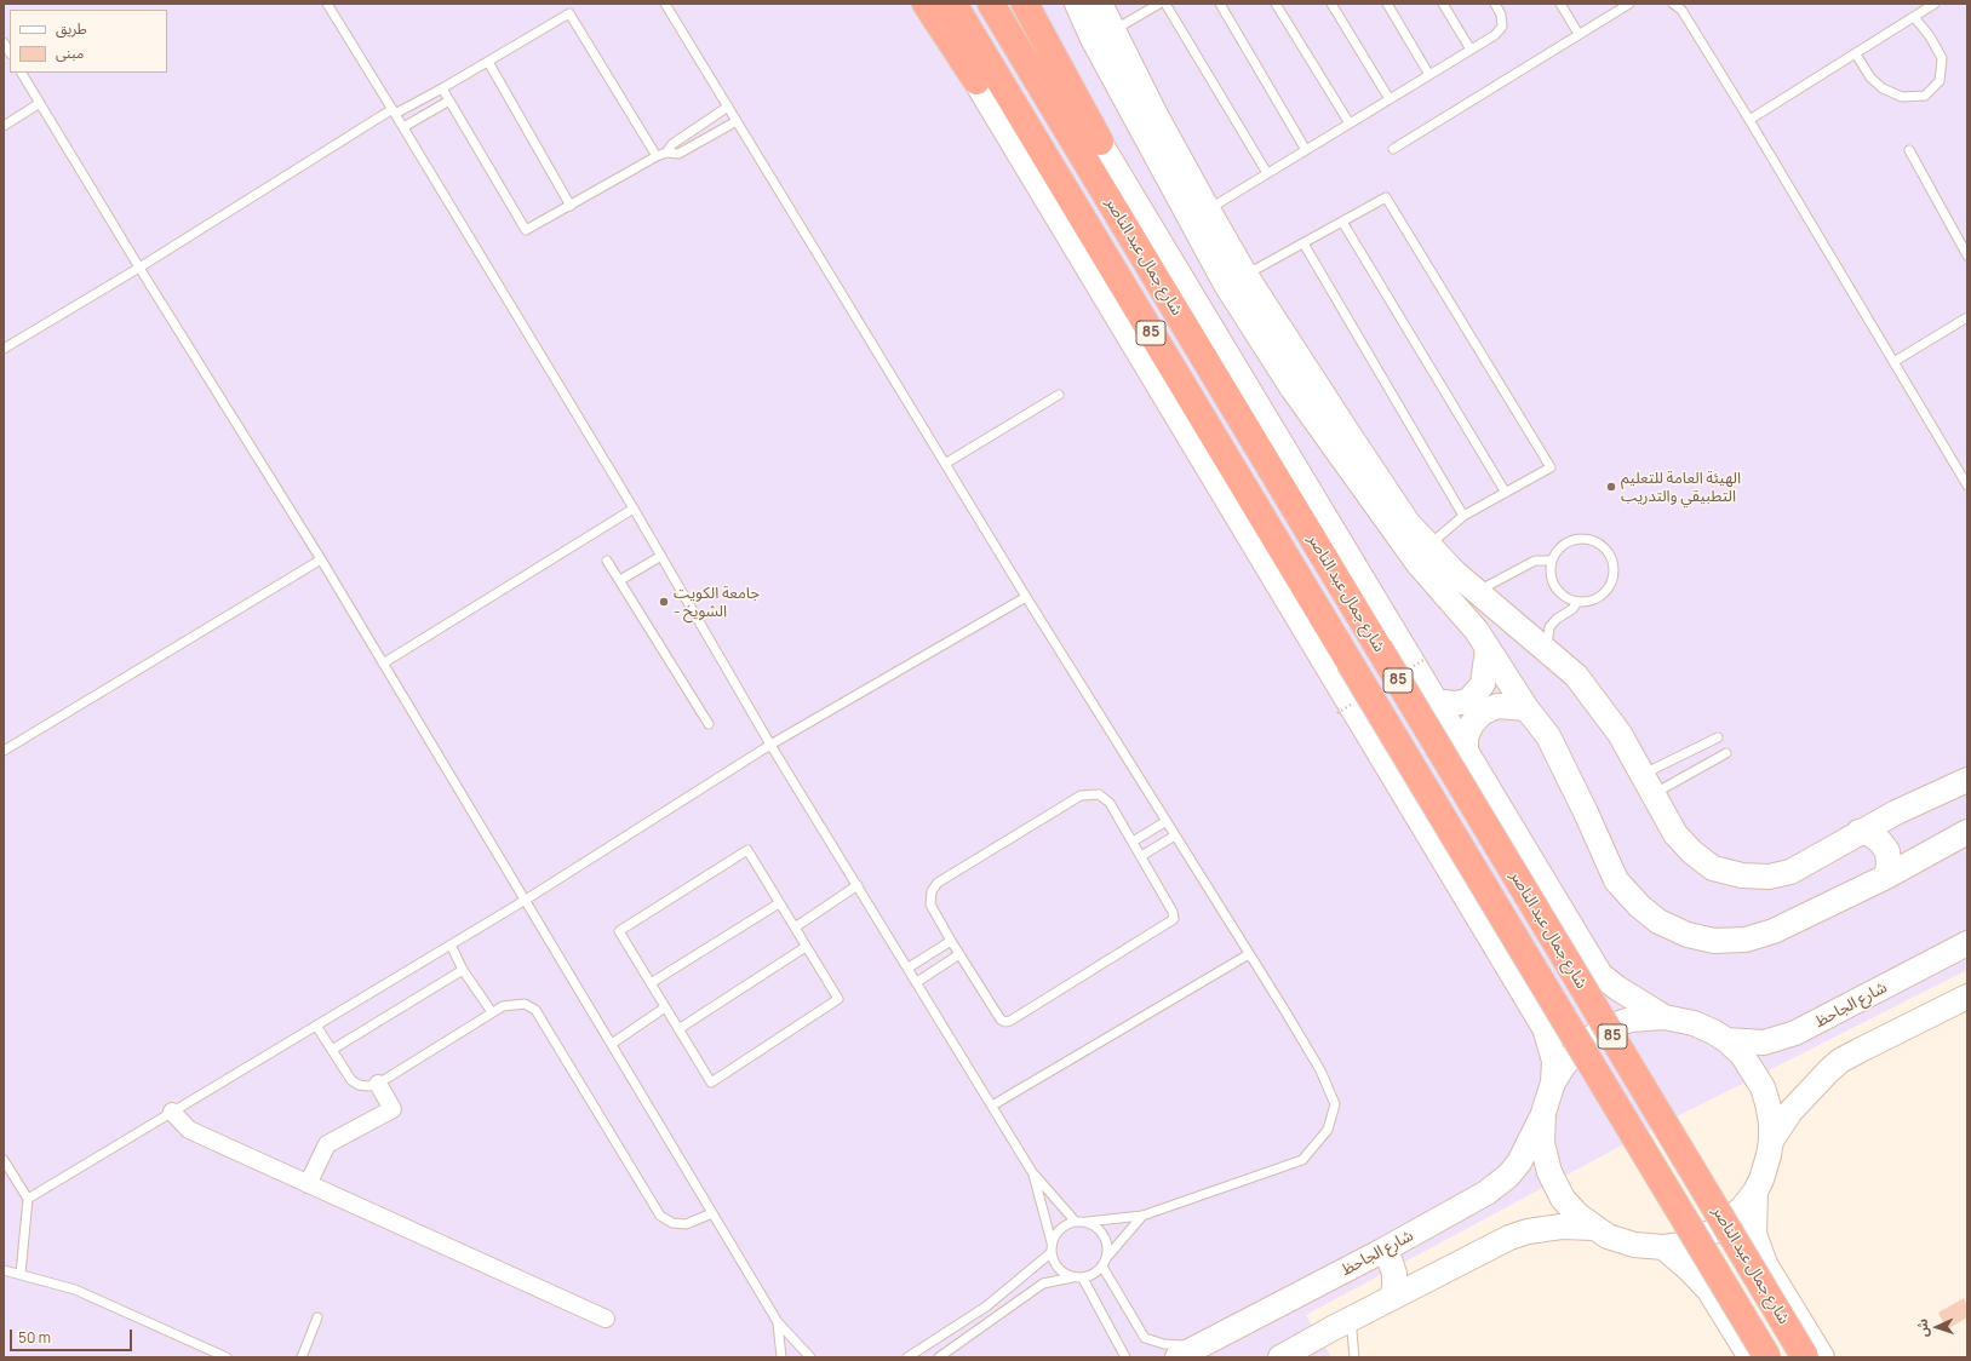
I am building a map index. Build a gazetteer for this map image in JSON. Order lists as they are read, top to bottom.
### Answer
{
  "streets": {
    "highway": ["شارع جمال عبد الناصر", "85"],
    "street": ["شارع الجاحظ"]
  },
  "places": ["الهيئة العامة للتعليم التطبيقي والتدريب", "جامعة الكويت - الشويخ"],
  "legend": ["طريق", "مبنى"],
  "scale_bar": "50 m",
  "north": "left"
}
